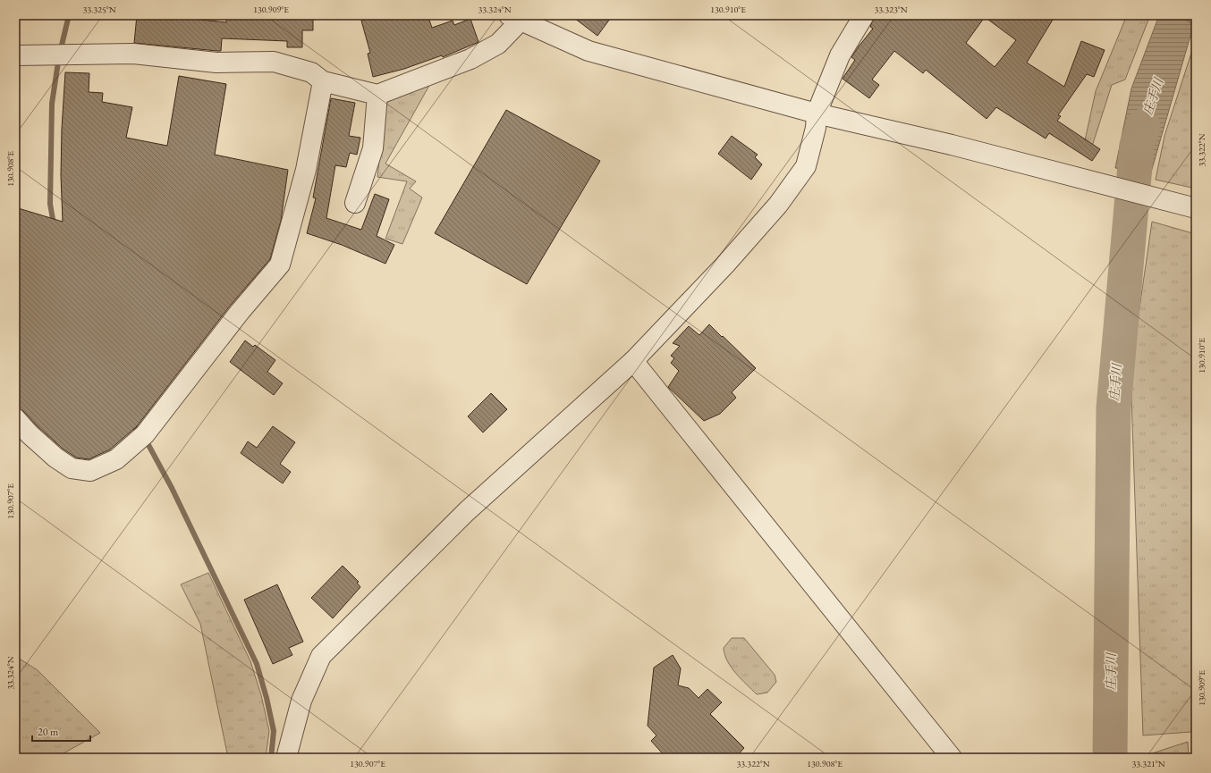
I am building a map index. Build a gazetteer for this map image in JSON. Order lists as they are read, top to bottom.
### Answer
{
  "water": ["庄手川"],
  "scale_bar": "20 m",
  "coordinates": [
    "33.325°N",
    "130.909°E",
    "33.324°N",
    "130.910°E",
    "33.323°N",
    "33.322°N",
    "130.908°E",
    "130.907°E",
    "33.321°N"
  ]
}
